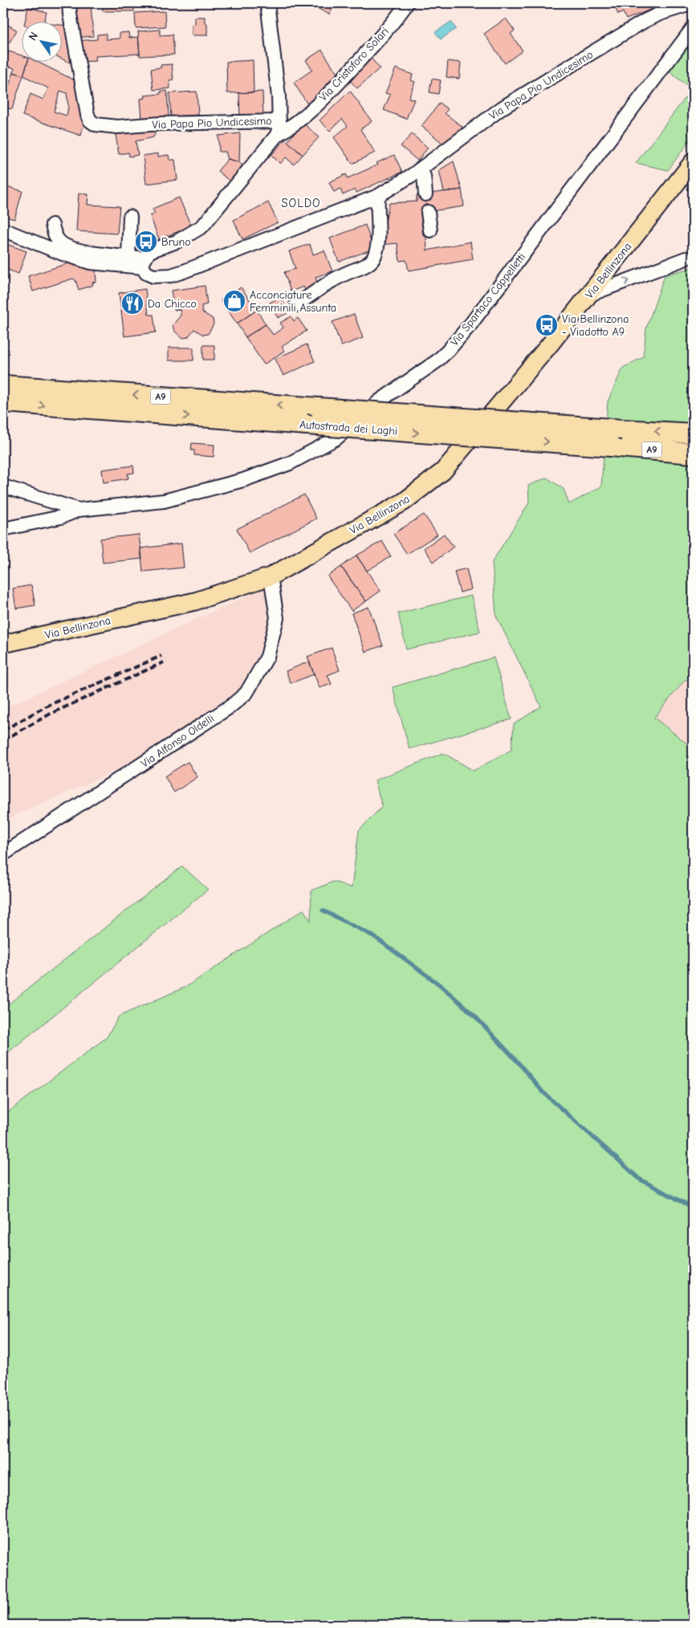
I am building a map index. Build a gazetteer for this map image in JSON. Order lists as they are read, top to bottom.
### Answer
{
  "streets": {
    "highway": ["A9", "Autostrada dei Laghi"],
    "main road": ["Via Bellinzona"],
    "street": [
      "Via Cristoforo Solari",
      "Via Papa Pio Undicesimo",
      "Via Spartaco Cappelletti",
      "Via Alfonso Oldelli"
    ]
  },
  "crossings": [
    ["Via Cristoforo Solari", "Via Papa Pio Undicesimo"],
    ["Via Bellinzona", "Via Alfonso Oldelli"]
  ],
  "districts": ["SOLDO"],
  "places": {
    "bus stop": ["Bruno", "Via Bellinzona - Viadotto A9"],
    "shop": ["Acconciature Femminili Assunta"],
    "restaurant": ["Da Chicco"]
  },
  "north": "top left"
}
